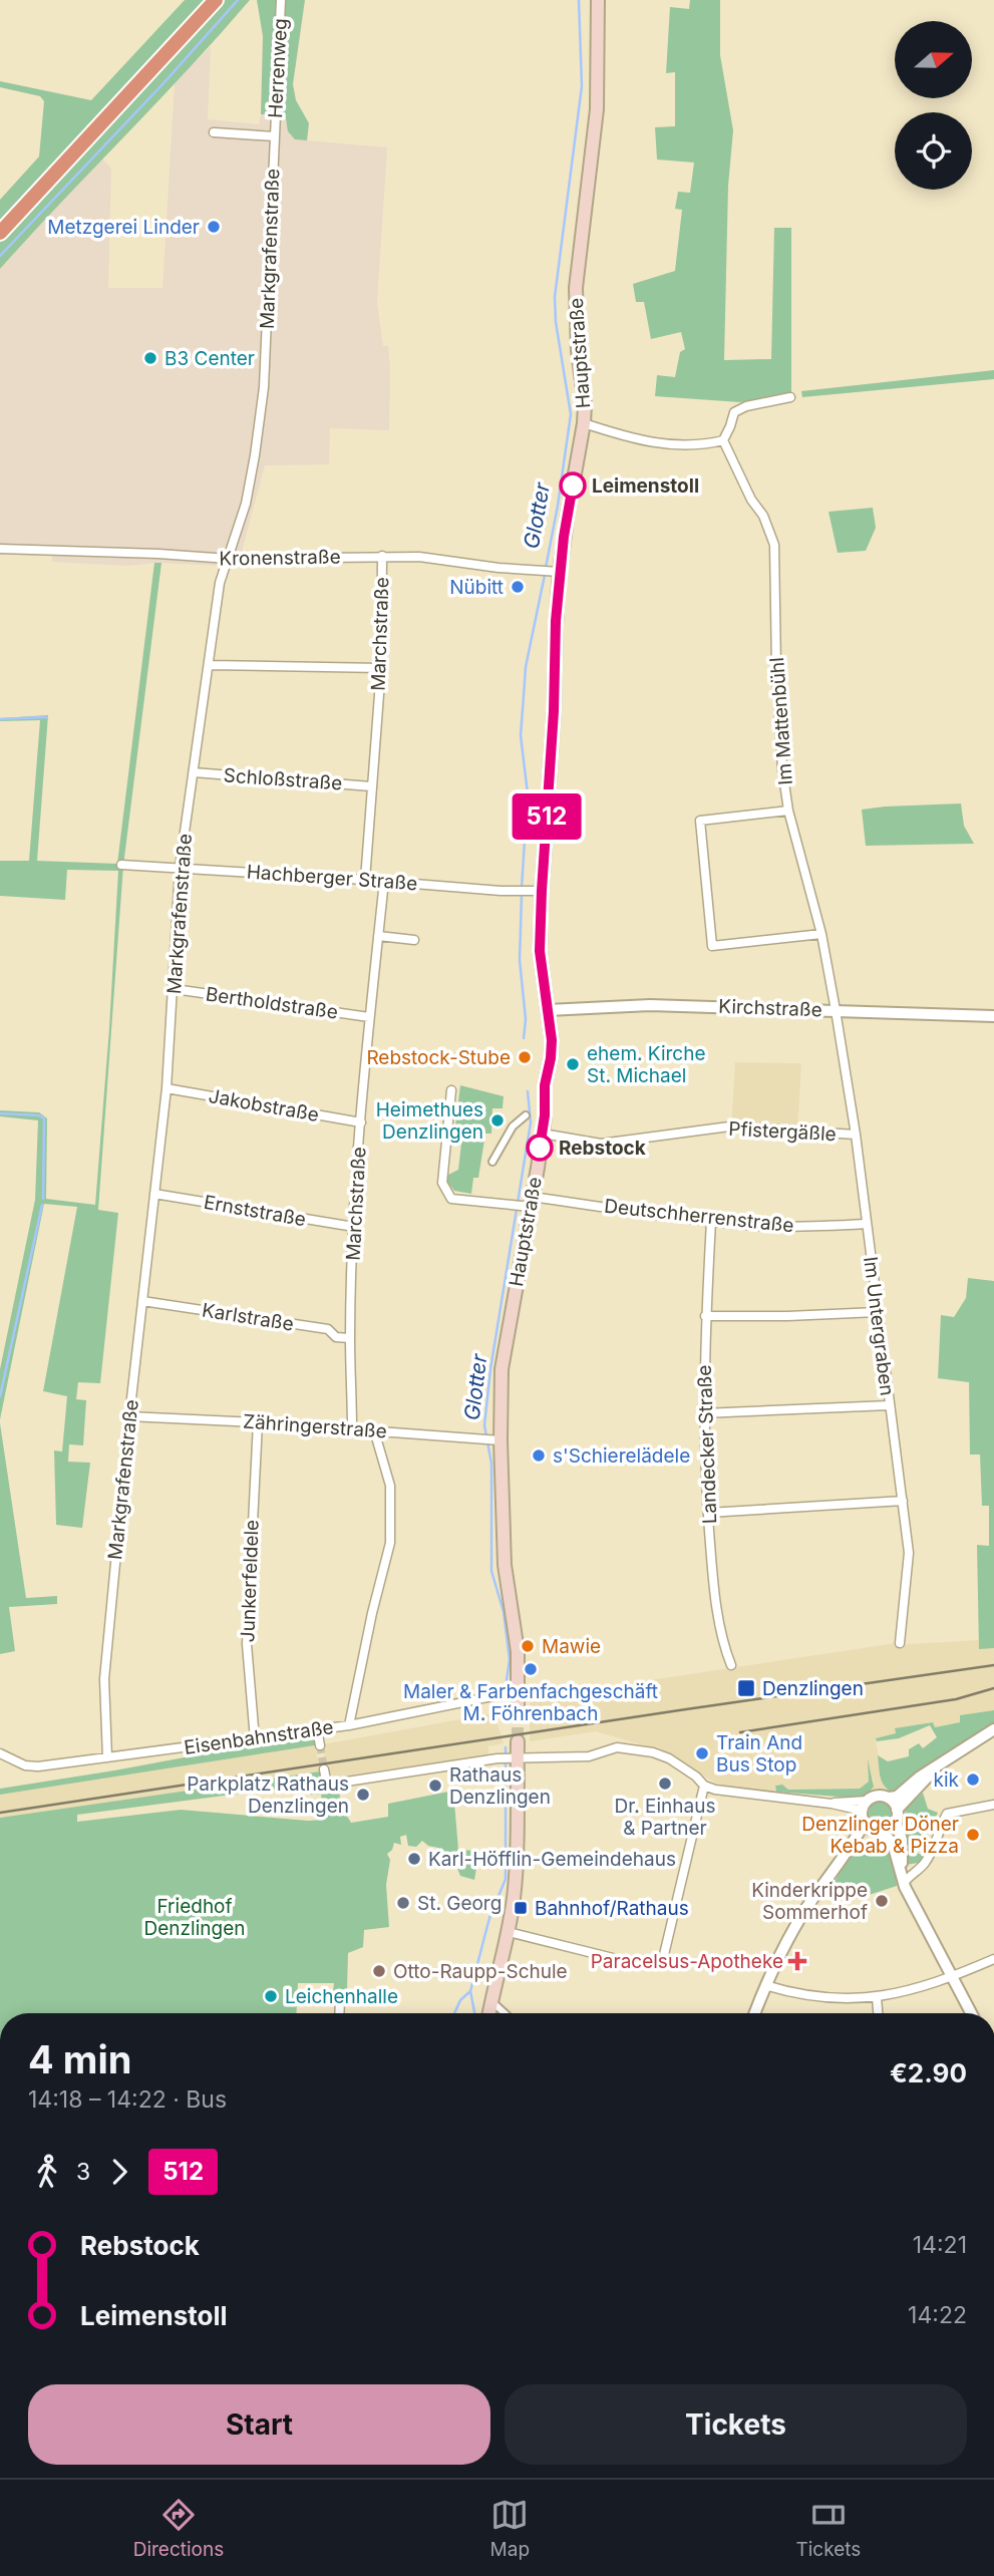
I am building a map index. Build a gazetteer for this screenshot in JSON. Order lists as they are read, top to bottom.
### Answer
{
  "streets": {
    "main road": ["Hauptstraße"],
    "street": [
      "Herrenweg",
      "Markgrafenstraße",
      "Kronenstraße",
      "Marchstraße",
      "Im Mattenbühl",
      "Schloßstraße",
      "Hachberger Straße",
      "Bertholdstraße",
      "Kirchstraße",
      "Jakobstraße",
      "Pfistergäßle",
      "Ernststraße",
      "Deutschherrenstraße",
      "Karlstraße",
      "Im Untergraben",
      "Zähringerstraße",
      "Landecker Straße",
      "Junkerfeldele",
      "Eisenbahnstraße"
    ]
  },
  "crossings": [
    ["Herrenweg", "Markgrafenstraße"],
    ["Markgrafenstraße", "Kronenstraße"],
    ["Markgrafenstraße", "Schloßstraße"],
    ["Markgrafenstraße", "Hachberger Straße"],
    ["Markgrafenstraße", "Bertholdstraße"],
    ["Markgrafenstraße", "Jakobstraße"],
    ["Markgrafenstraße", "Ernststraße"],
    ["Markgrafenstraße", "Karlstraße"],
    ["Markgrafenstraße", "Zähringerstraße"],
    ["Markgrafenstraße", "Eisenbahnstraße"],
    ["Hauptstraße", "Kronenstraße"],
    ["Hauptstraße", "Hachberger Straße"],
    ["Hauptstraße", "Kirchstraße"],
    ["Hauptstraße", "Pfistergäßle"],
    ["Hauptstraße", "Deutschherrenstraße"],
    ["Hauptstraße", "Zähringerstraße"],
    ["Hauptstraße", "Eisenbahnstraße"],
    ["Kronenstraße", "Marchstraße"],
    ["Marchstraße", "Schloßstraße"],
    ["Marchstraße", "Hachberger Straße"],
    ["Marchstraße", "Bertholdstraße"],
    ["Marchstraße", "Jakobstraße"],
    ["Marchstraße", "Ernststraße"],
    ["Marchstraße", "Karlstraße"],
    ["Marchstraße", "Zähringerstraße"],
    ["Im Mattenbühl", "Kirchstraße"],
    ["Im Mattenbühl", "Im Untergraben"],
    ["Kirchstraße", "Im Untergraben"],
    ["Pfistergäßle", "Im Untergraben"],
    ["Deutschherrenstraße", "Im Untergraben"],
    ["Deutschherrenstraße", "Landecker Straße"],
    ["Zähringerstraße", "Junkerfeldele"],
    ["Junkerfeldele", "Eisenbahnstraße"]
  ],
  "water": ["Glotter"],
  "parks": ["Friedhof Denzlingen"],
  "places": {
    "other": [
      "Metzgerei Linder",
      "B3 Center",
      "Leimenstoll",
      "Nübitt",
      "Rebstock-Stube",
      "ehem. Kirche St. Michael",
      "Heimethues Denzlingen",
      "Rebstock",
      "s'Schierelädele",
      "Mawie",
      "Maler & Farbenfachgeschäft M. Föhrenbach",
      "Train And Bus Stop",
      "kik",
      "Dr. Einhaus & Partner",
      "Rathaus Denzlingen",
      "Parkplatz Rathaus Denzlingen",
      "Denzlinger Döner Kebab & Pizza",
      "Karl-Höfflin-Gemeindehaus",
      "Kinderkrippe Sommerhof",
      "St. Georg",
      "Otto-Raupp-Schule",
      "Leichenhalle"
    ],
    "transit": ["Denzlingen", "Bahnhof/Rathaus"],
    "health": ["Paracelsus-Apotheke"]
  },
  "lines": ["bus line 512"],
  "north": "right",
  "page": {
    "on_map": "512",
    "heading": ["4 min", "14:18 – 14:22 · Bus", "€2.90"],
    "legs": ["3", "512"],
    "list": [
      {
        "name": "Rebstock",
        "value": "14:21"
      },
      {
        "name": "Leimenstoll",
        "value": "14:22"
      }
    ],
    "buttons": ["Start", "Tickets"],
    "tabs": ["Directions", "Map", "Tickets"]
  }
}
